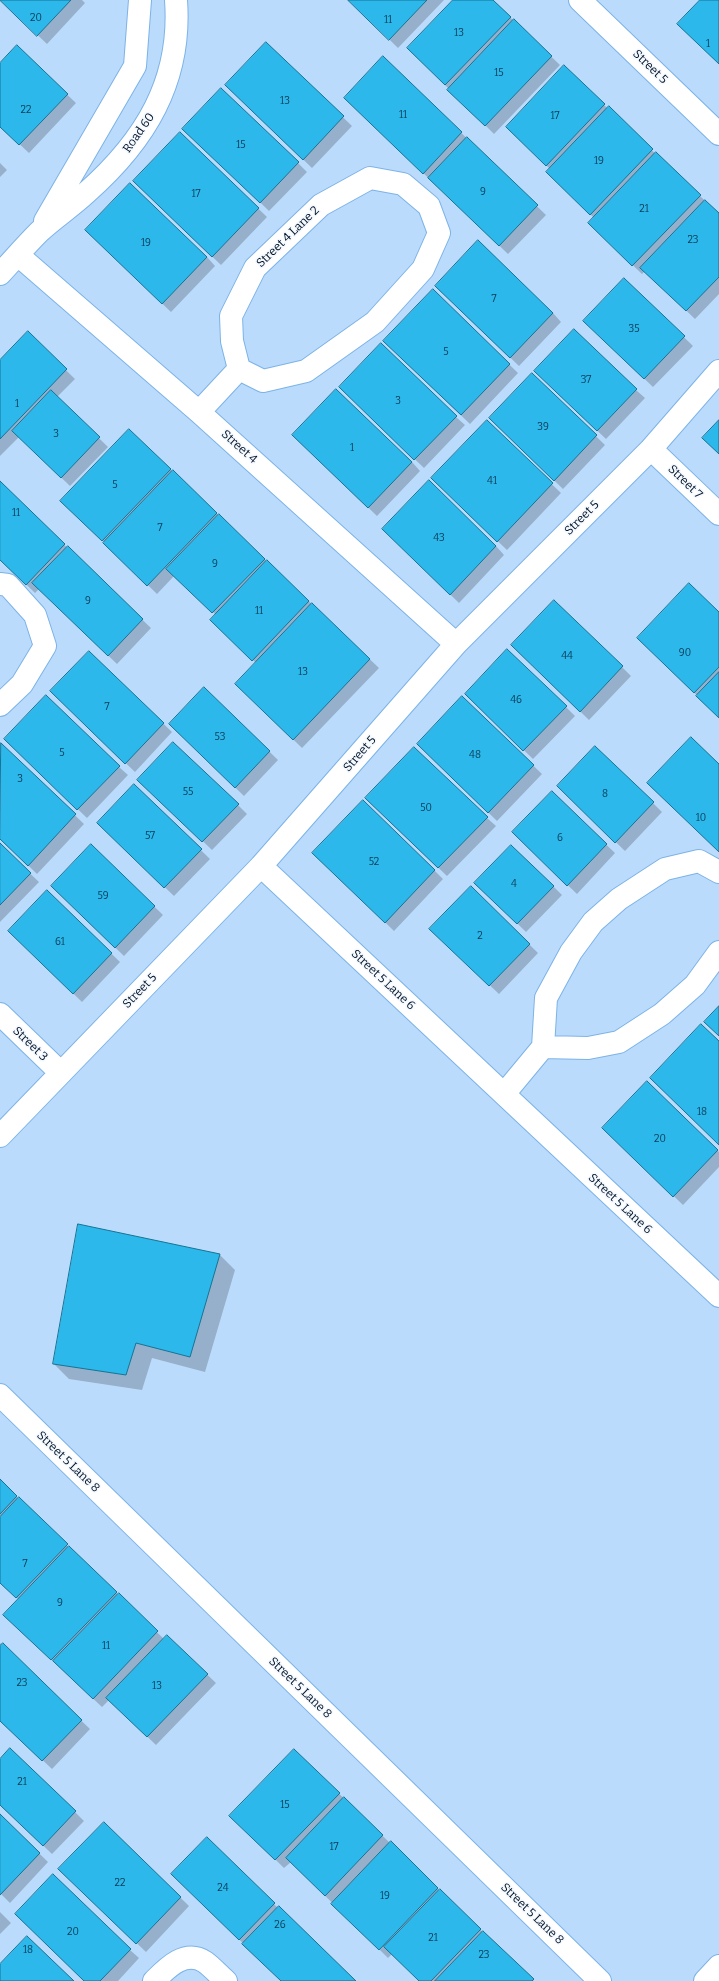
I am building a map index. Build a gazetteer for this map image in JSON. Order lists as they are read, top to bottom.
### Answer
{
  "streets": {
    "street": [
      "Street 5",
      "Road 60",
      "Street 4 Lane 2",
      "Street 4",
      "Street 7",
      "Street 5 Lane 6",
      "Street 3",
      "Street 5 Lane 8"
    ]
  },
  "crossings": [
    ["Street 5", "Street 4"],
    ["Street 5", "Street 7"],
    ["Street 5", "Street 5 Lane 6"],
    ["Street 5", "Street 3"],
    ["Road 60", "Street 4"]
  ],
  "house_numbers": [
    "20",
    "11",
    "13",
    "1",
    "15",
    "13",
    "22",
    "11",
    "17",
    "15",
    "19",
    "9",
    "17",
    "21",
    "23",
    "19",
    "7",
    "35",
    "5",
    "37",
    "3",
    "1",
    "39",
    "3",
    "1",
    "41",
    "5",
    "11",
    "7",
    "43",
    "9",
    "9",
    "11",
    "90",
    "44",
    "13",
    "46",
    "7",
    "53",
    "5",
    "48",
    "3",
    "55",
    "8",
    "50",
    "10",
    "57",
    "6",
    "52",
    "4",
    "59",
    "2",
    "61",
    "18",
    "20",
    "7",
    "9",
    "11",
    "23",
    "13",
    "21",
    "15",
    "17",
    "22",
    "24",
    "19",
    "26",
    "20",
    "21",
    "18",
    "23"
  ]
}
